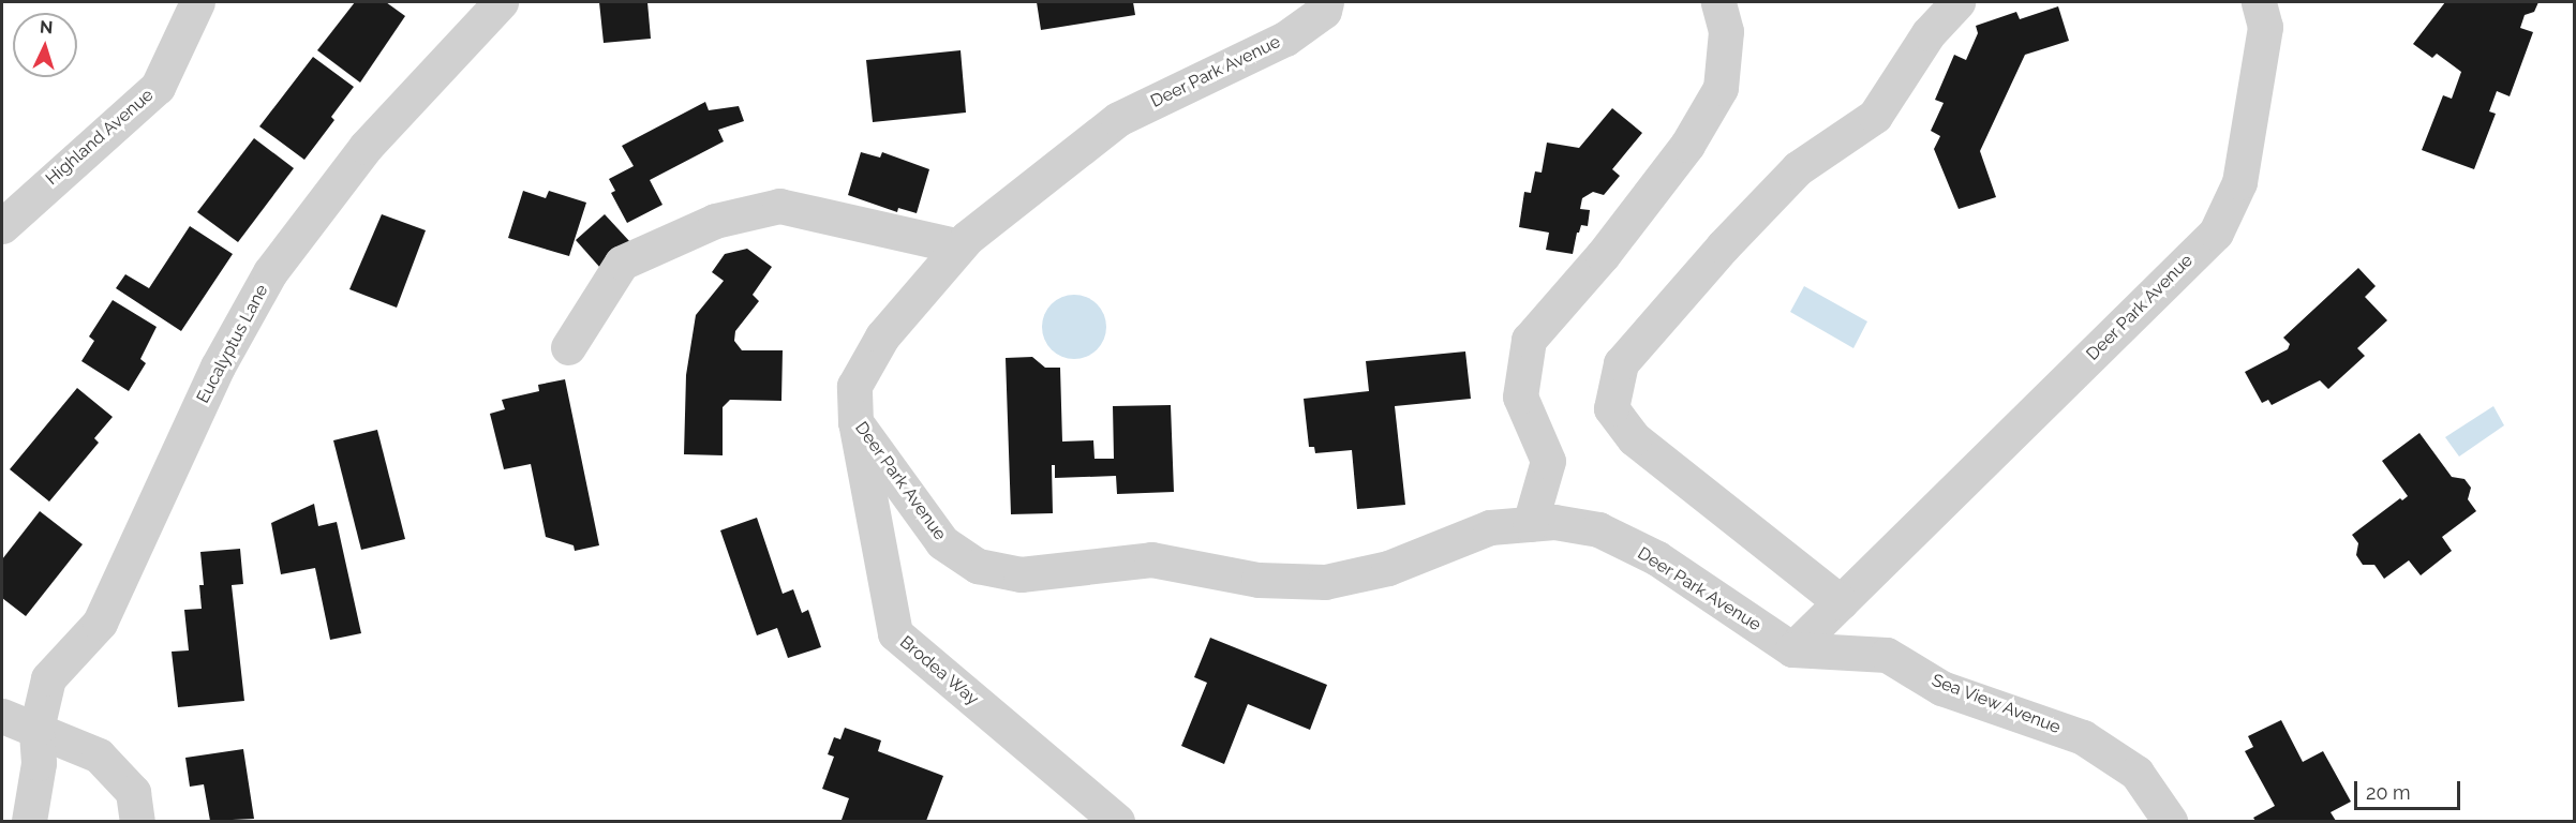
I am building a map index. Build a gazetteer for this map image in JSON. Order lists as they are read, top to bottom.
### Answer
{
  "streets": {
    "street": [
      "Deer Park Avenue",
      "Highland Avenue",
      "Eucalyptus Lane",
      "Brodea Way",
      "Sea View Avenue"
    ]
  },
  "crossings": [
    ["Deer Park Avenue", "Brodea Way"],
    ["Deer Park Avenue", "Sea View Avenue"]
  ],
  "scale_bar": "20 m",
  "north": "top"
}
